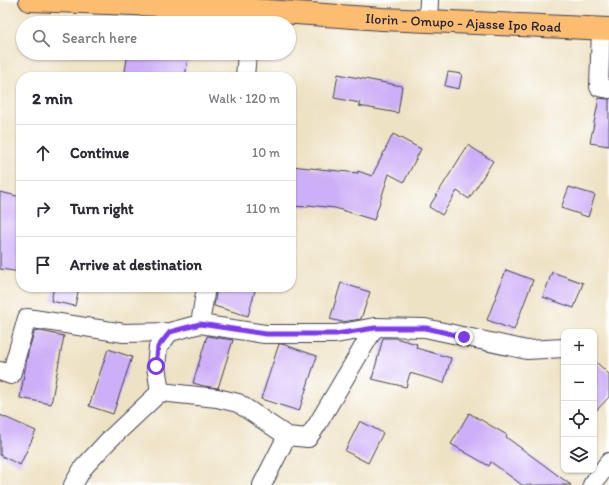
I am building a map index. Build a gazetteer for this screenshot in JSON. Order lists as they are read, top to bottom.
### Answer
{
  "streets": {
    "highway": ["Ilorin - Omupo - Ajasse Ipo Road"]
  },
  "page": {
    "search": "Search here",
    "heading": ["2 min", "Walk · 120 m"],
    "list": [
      ["Continue", "10 m"],
      ["Turn right", "110 m"],
      "Arrive at destination"
    ],
    "map_buttons": ["+", "−"]
  }
}
